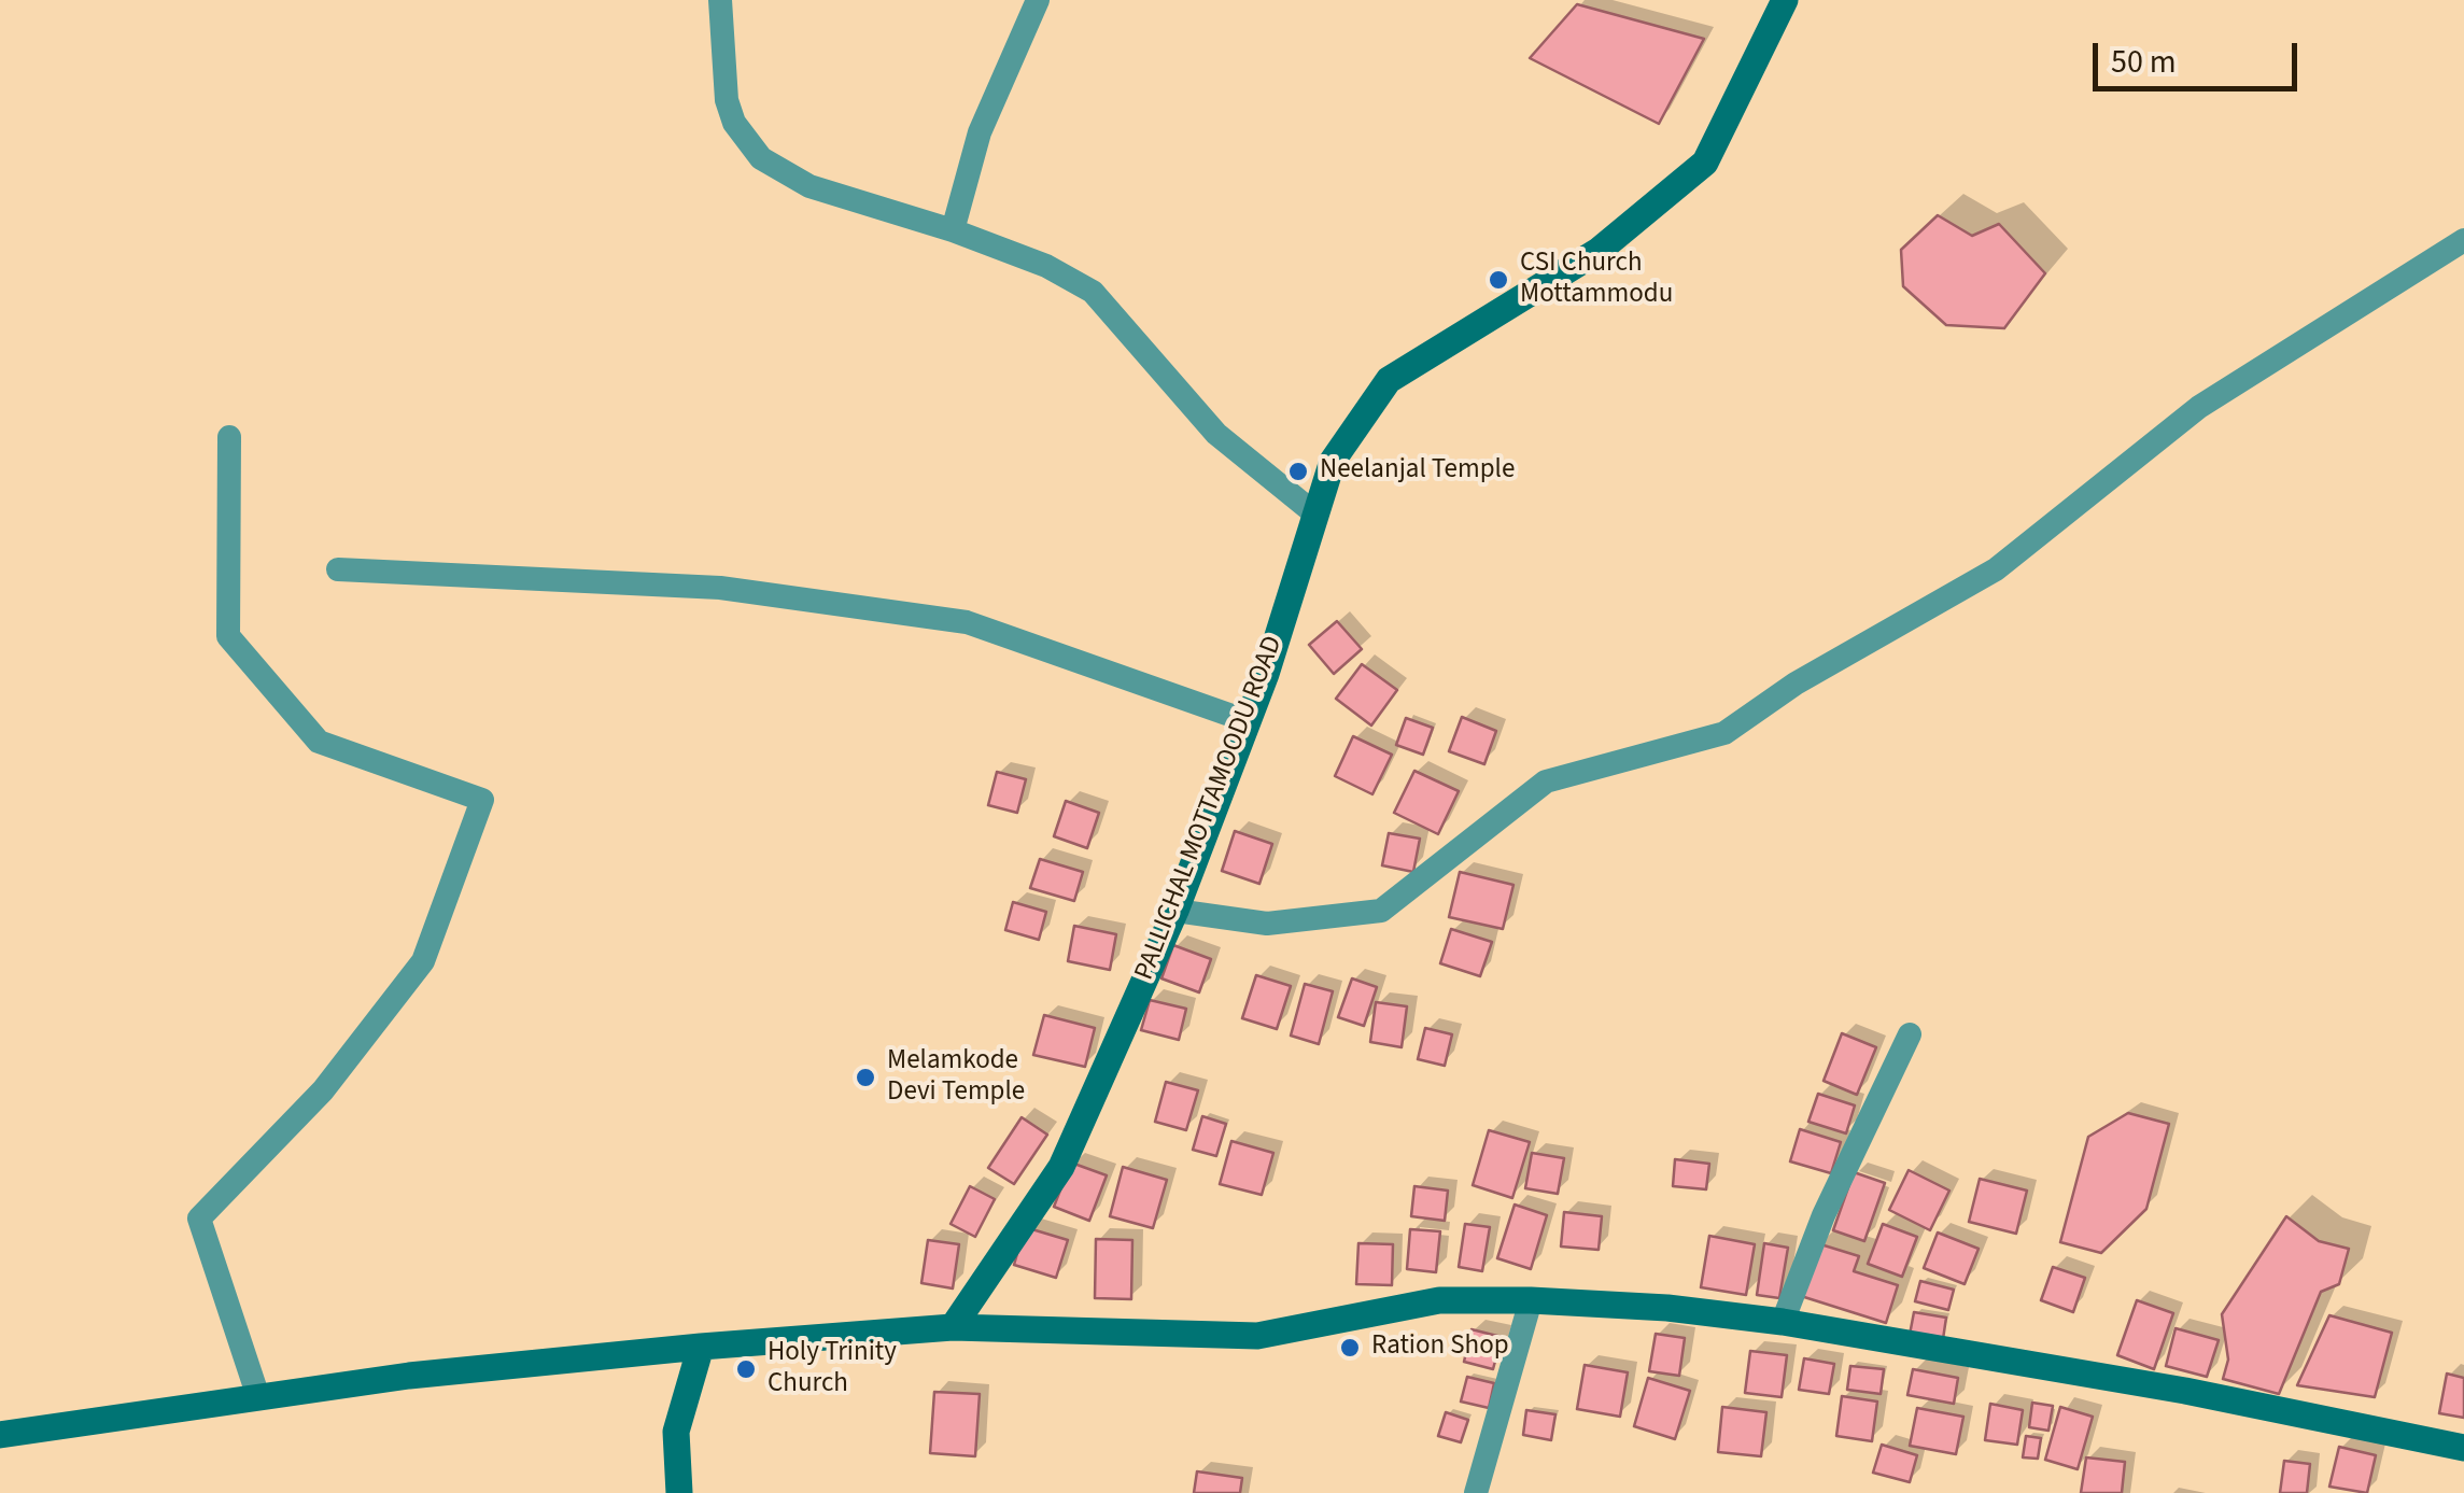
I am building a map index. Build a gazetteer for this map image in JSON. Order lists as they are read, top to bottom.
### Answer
{
  "streets": {
    "street": ["PALLICHAL MOTTAMOODU ROAD"]
  },
  "places": [
    "CSI Church Mottammodu",
    "Neelanjal Temple",
    "Melamkode Devi Temple",
    "Ration Shop",
    "Holy Trinity Church"
  ],
  "scale_bar": "50 m"
}
